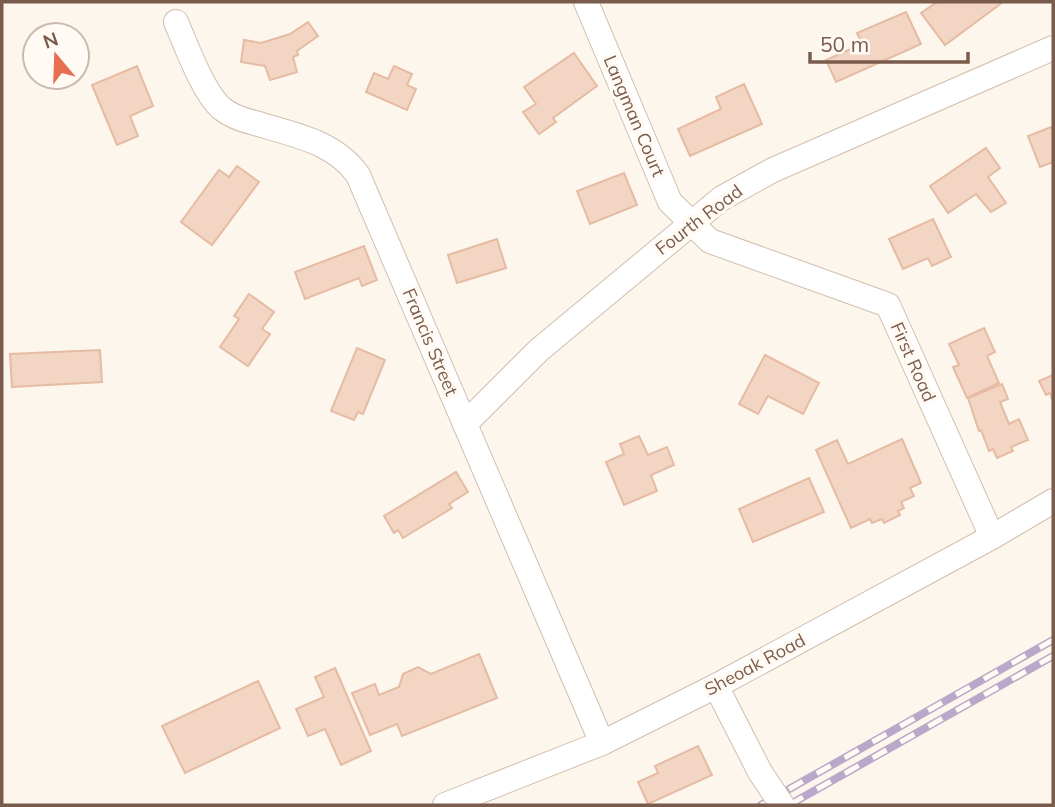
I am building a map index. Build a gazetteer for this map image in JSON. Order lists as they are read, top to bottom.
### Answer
{
  "streets": {
    "street": [
      "Langman Court",
      "Fourth Road",
      "Francis Street",
      "First Road",
      "Sheoak Road"
    ]
  },
  "crossings": [
    ["Langman Court", "Fourth Road"],
    ["Langman Court", "First Road"],
    ["Fourth Road", "Francis Street"],
    ["Fourth Road", "First Road"],
    ["Francis Street", "Sheoak Road"],
    ["First Road", "Sheoak Road"]
  ],
  "scale_bar": "50 m",
  "north": "top"
}
